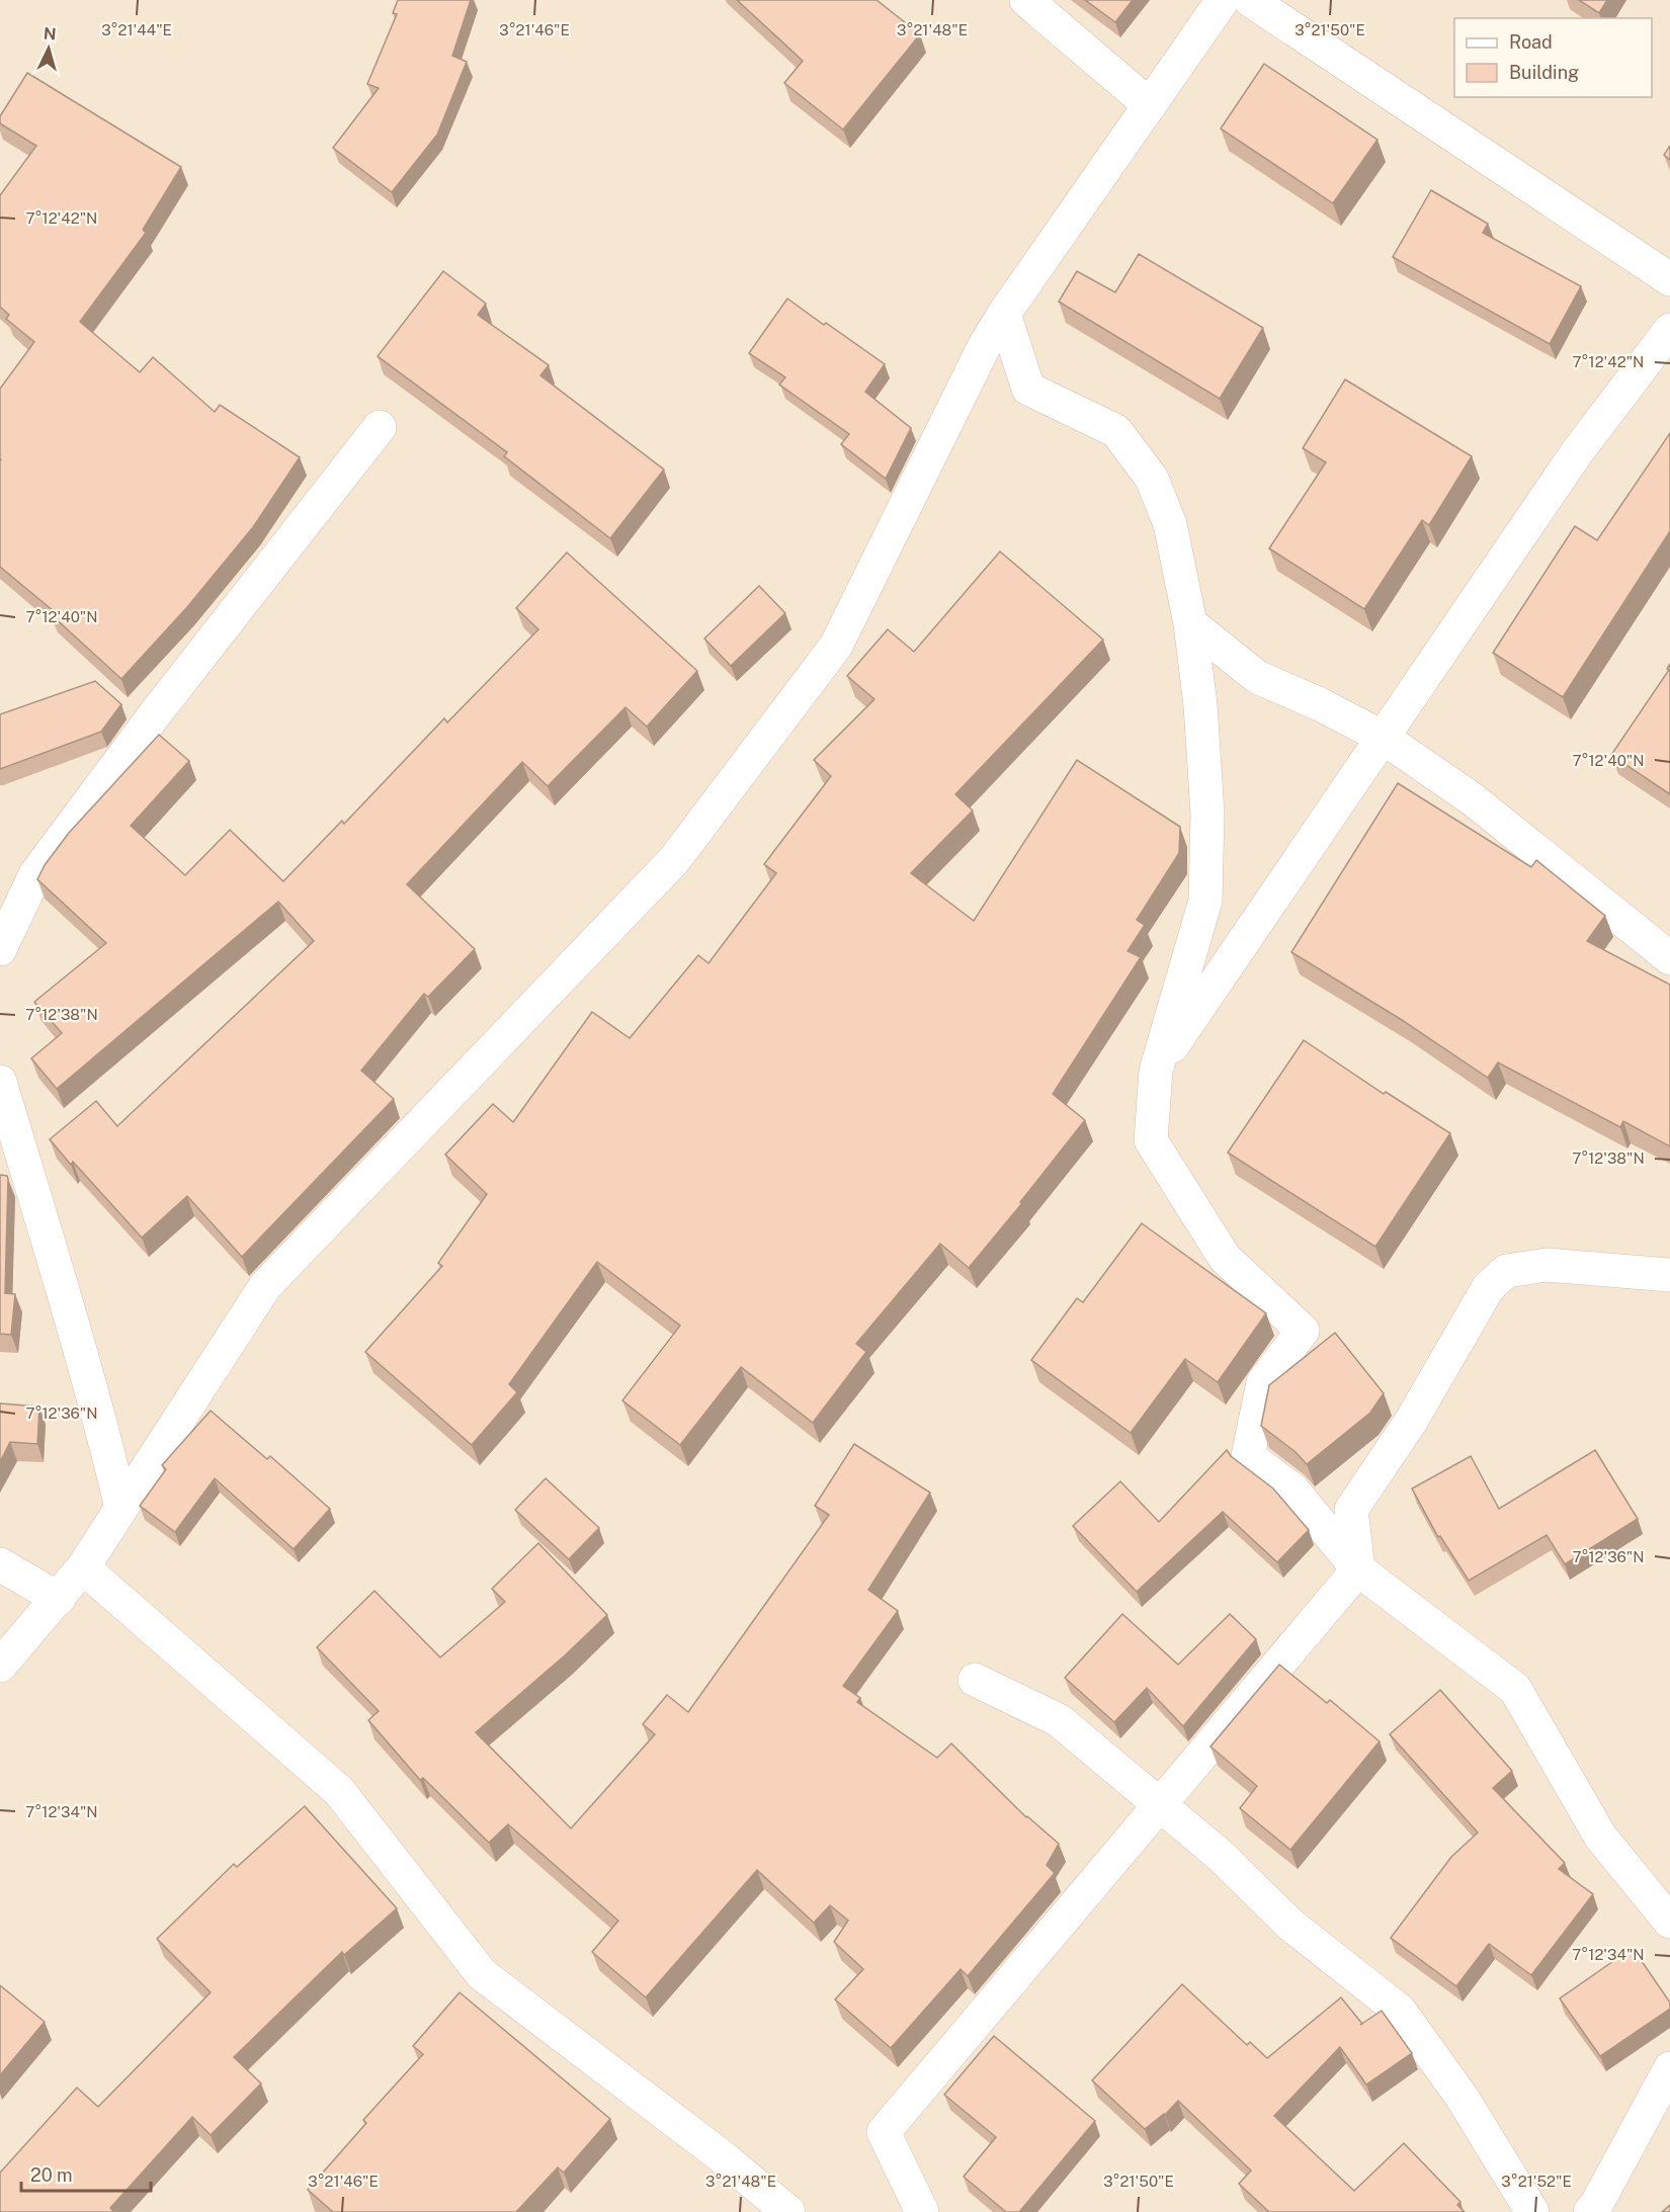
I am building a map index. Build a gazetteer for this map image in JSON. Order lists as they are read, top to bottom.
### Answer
{
  "legend": ["Road", "Building"],
  "scale_bar": "20 m",
  "north": "top",
  "coordinates": [
    "3°21'44\"E",
    "3°21'46\"E",
    "3°21'48\"E",
    "3°21'50\"E",
    "7°12'42\"N",
    "7°12'40\"N",
    "7°12'38\"N",
    "7°12'36\"N",
    "7°12'34\"N",
    "3°21'52\"E"
  ]
}
